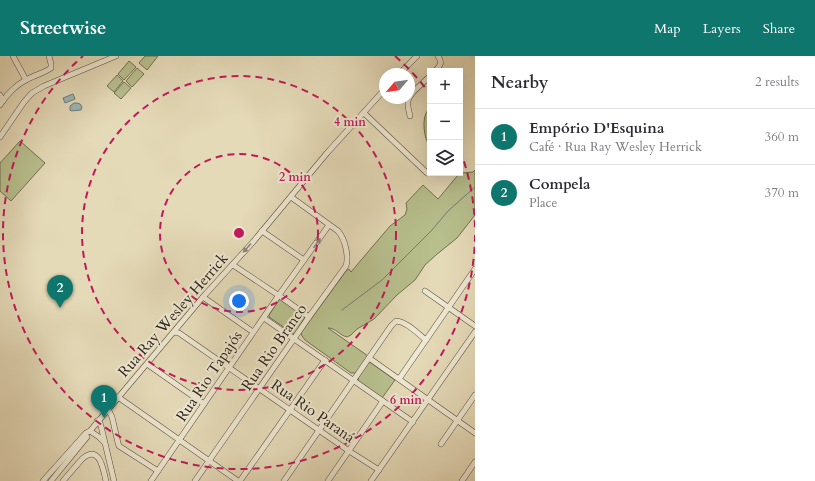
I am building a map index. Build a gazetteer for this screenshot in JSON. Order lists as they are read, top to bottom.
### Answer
{
  "streets": {
    "street": [
      "Rua Ray Wesley Herrick",
      "Rua Rio Branco",
      "Rua Rio Tapajós",
      "Rua Rio Paraná"
    ]
  },
  "crossings": [
    ["Rua Ray Wesley Herrick", "Rua Rio Branco"],
    ["Rua Ray Wesley Herrick", "Rua Rio Paraná"],
    ["Rua Rio Branco", "Rua Rio Tapajós"],
    ["Rua Rio Branco", "Rua Rio Paraná"],
    ["Rua Rio Tapajós", "Rua Rio Paraná"]
  ],
  "north": "bottom left",
  "page": {
    "header": "Streetwise",
    "nav": ["Map", "Layers", "Share"],
    "heading": ["Nearby", "2 results"],
    "map_buttons": ["+", "−"],
    "list": [
      {
        "mark": "1",
        "name": "Empório D'Esquina",
        "note": "Café · Rua Ray Wesley Herrick",
        "value": "360 m"
      },
      {
        "mark": "2",
        "name": "Compela",
        "note": "Place",
        "value": "370 m"
      }
    ],
    "pins": ["2", "1"]
  },
  "rings": ["4 min", "2 min", "6 min"]
}
